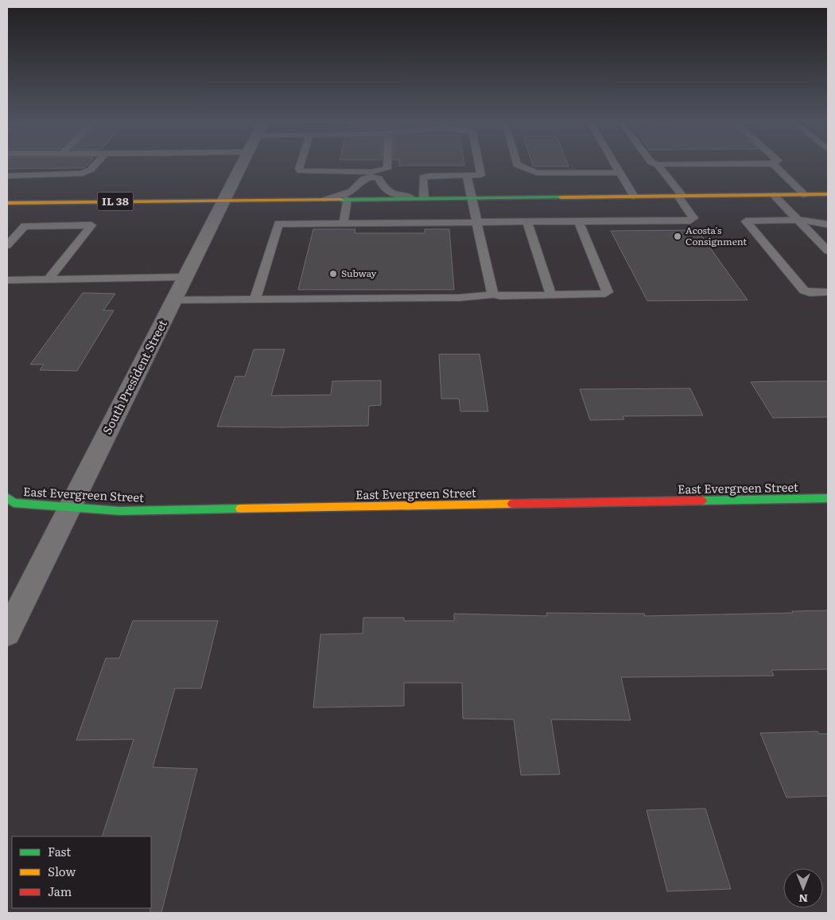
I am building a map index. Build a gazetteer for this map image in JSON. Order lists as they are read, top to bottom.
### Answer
{
  "streets": {
    "main road": ["IL 38", "East Evergreen Street"],
    "street": ["South President Street"]
  },
  "crossings": [
    ["IL 38", "South President Street"],
    ["South President Street", "East Evergreen Street"]
  ],
  "places": ["Acosta's Consignment", "Subway"],
  "legend": ["Fast", "Slow", "Jam"],
  "north": "bottom"
}
